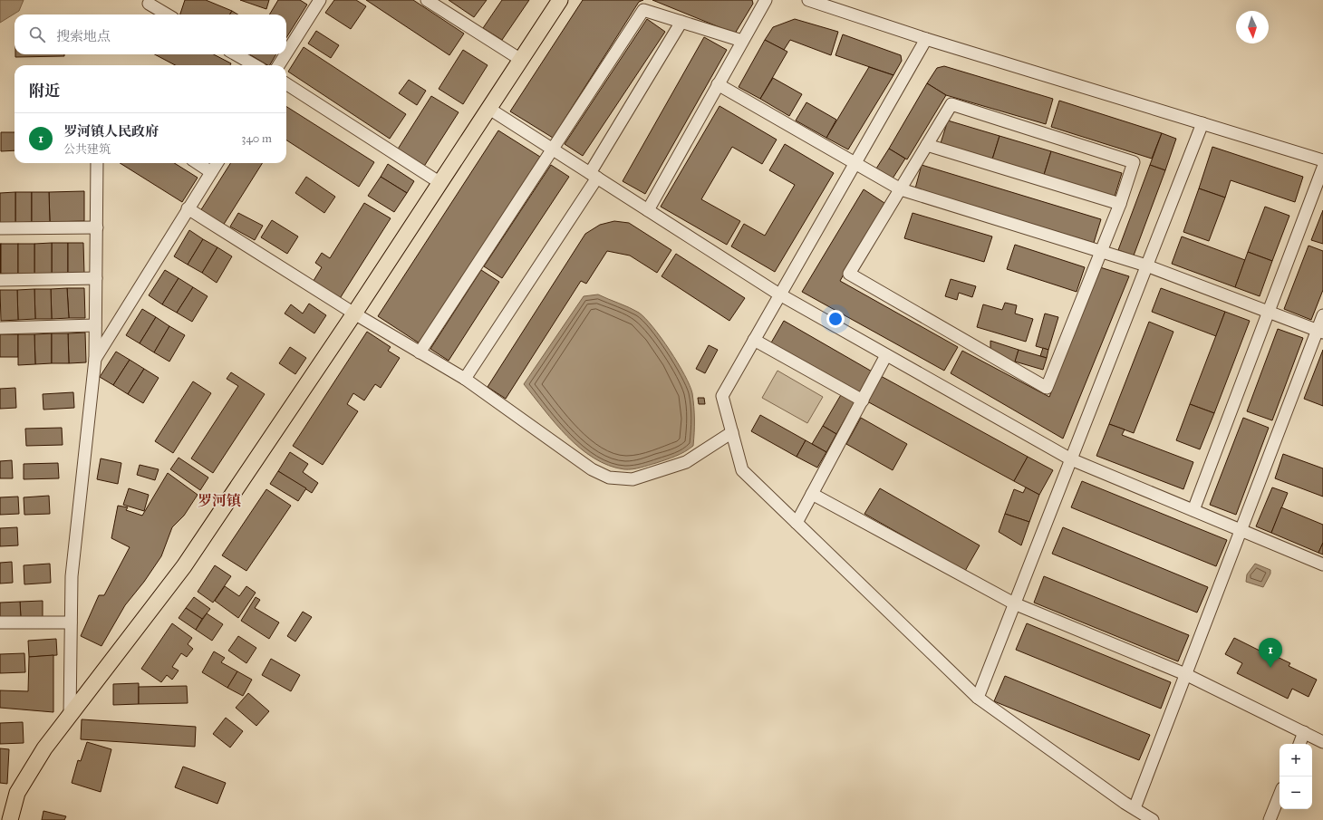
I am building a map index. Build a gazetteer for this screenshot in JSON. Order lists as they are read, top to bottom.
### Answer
{
  "districts": ["罗河镇"],
  "north": "bottom",
  "page": {
    "search": "搜索地点",
    "heading": "附近",
    "list": [
      {
        "mark": "1",
        "name": "罗河镇人民政府",
        "note": "公共建筑",
        "value": "340 m"
      }
    ],
    "pins": "1",
    "map_buttons": ["+", "−"]
  }
}
